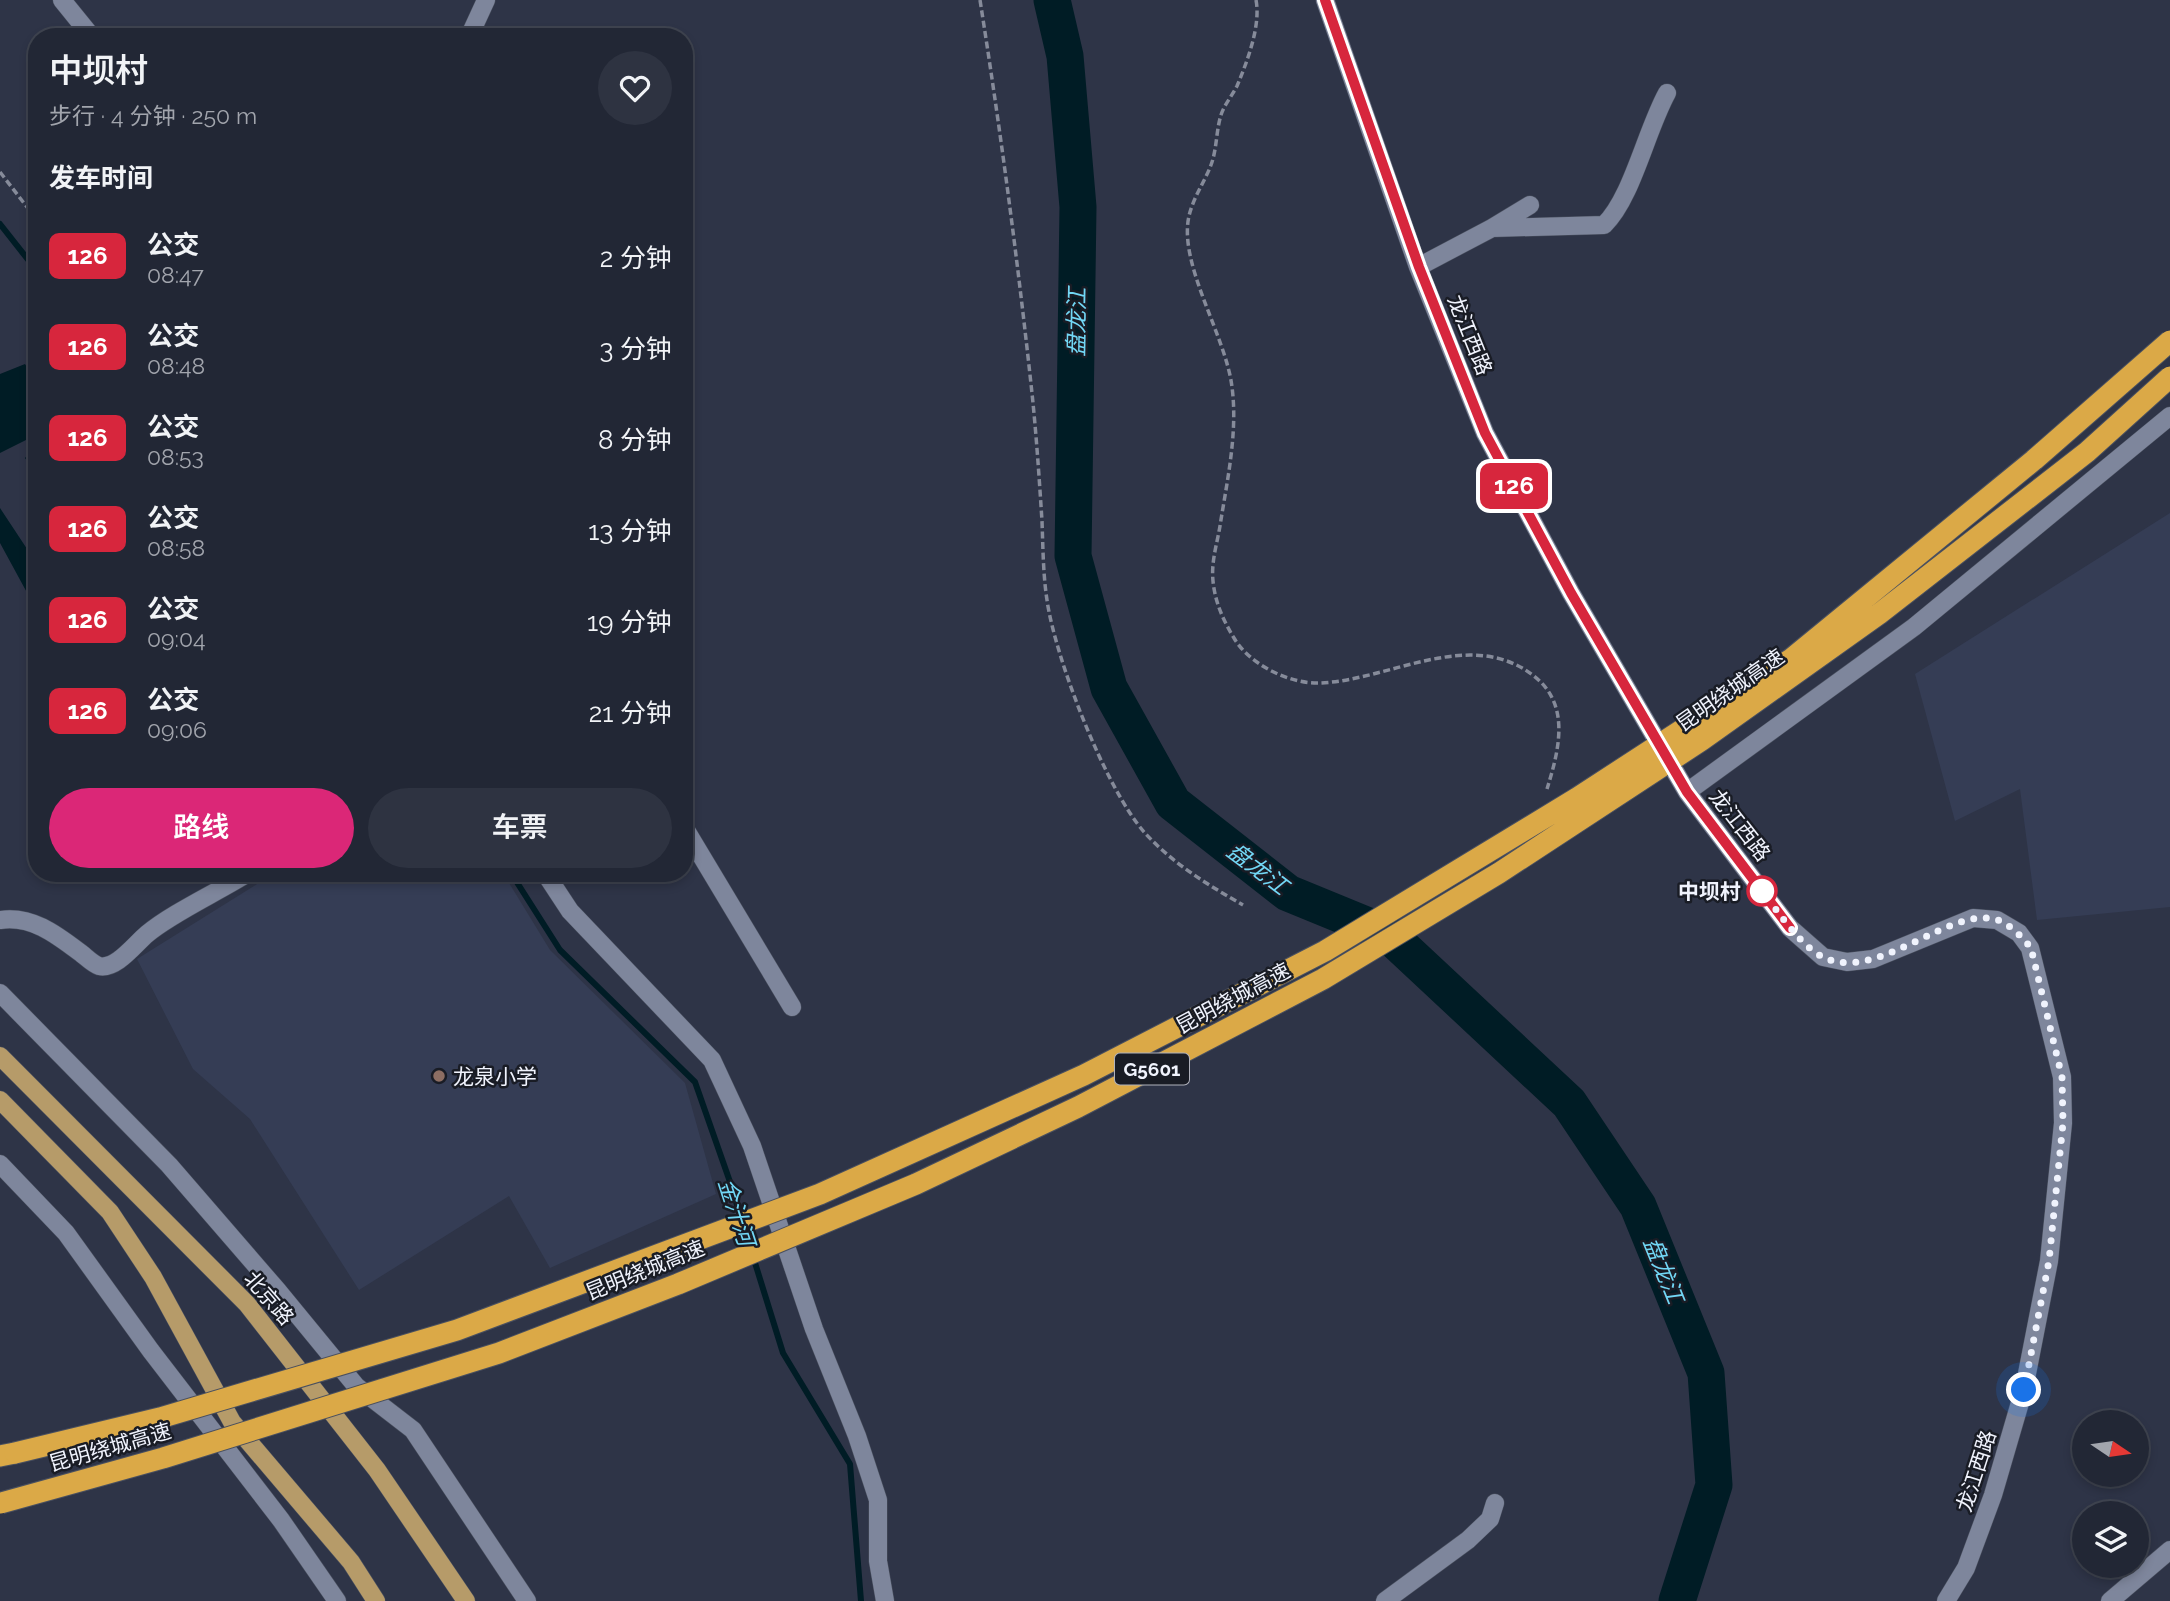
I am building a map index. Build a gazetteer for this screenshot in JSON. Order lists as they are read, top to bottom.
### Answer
{
  "streets": {
    "highway": ["昆明绕城高速", "G5601"],
    "main road": ["北京路"],
    "street": ["龙江西路"]
  },
  "water": ["盘龙江", "金汁河"],
  "places": ["中坝村", "龙泉小学"],
  "lines": ["bus line 126"],
  "north": "right",
  "page": {
    "on_map": "126",
    "heading": [
      ["中坝村", "步行 · 4 分钟 · 250 m"],
      "发车时间"
    ],
    "list": [
      {
        "mark": "126",
        "name": "公交",
        "note": "08:47",
        "value": "2 分钟"
      },
      {
        "mark": "126",
        "name": "公交",
        "note": "08:48",
        "value": "3 分钟"
      },
      {
        "mark": "126",
        "name": "公交",
        "note": "08:53",
        "value": "8 分钟"
      },
      {
        "mark": "126",
        "name": "公交",
        "note": "08:58",
        "value": "13 分钟"
      },
      {
        "mark": "126",
        "name": "公交",
        "note": "09:04",
        "value": "19 分钟"
      },
      {
        "mark": "126",
        "name": "公交",
        "note": "09:06",
        "value": "21 分钟"
      }
    ],
    "buttons": ["路线", "车票"]
  }
}
